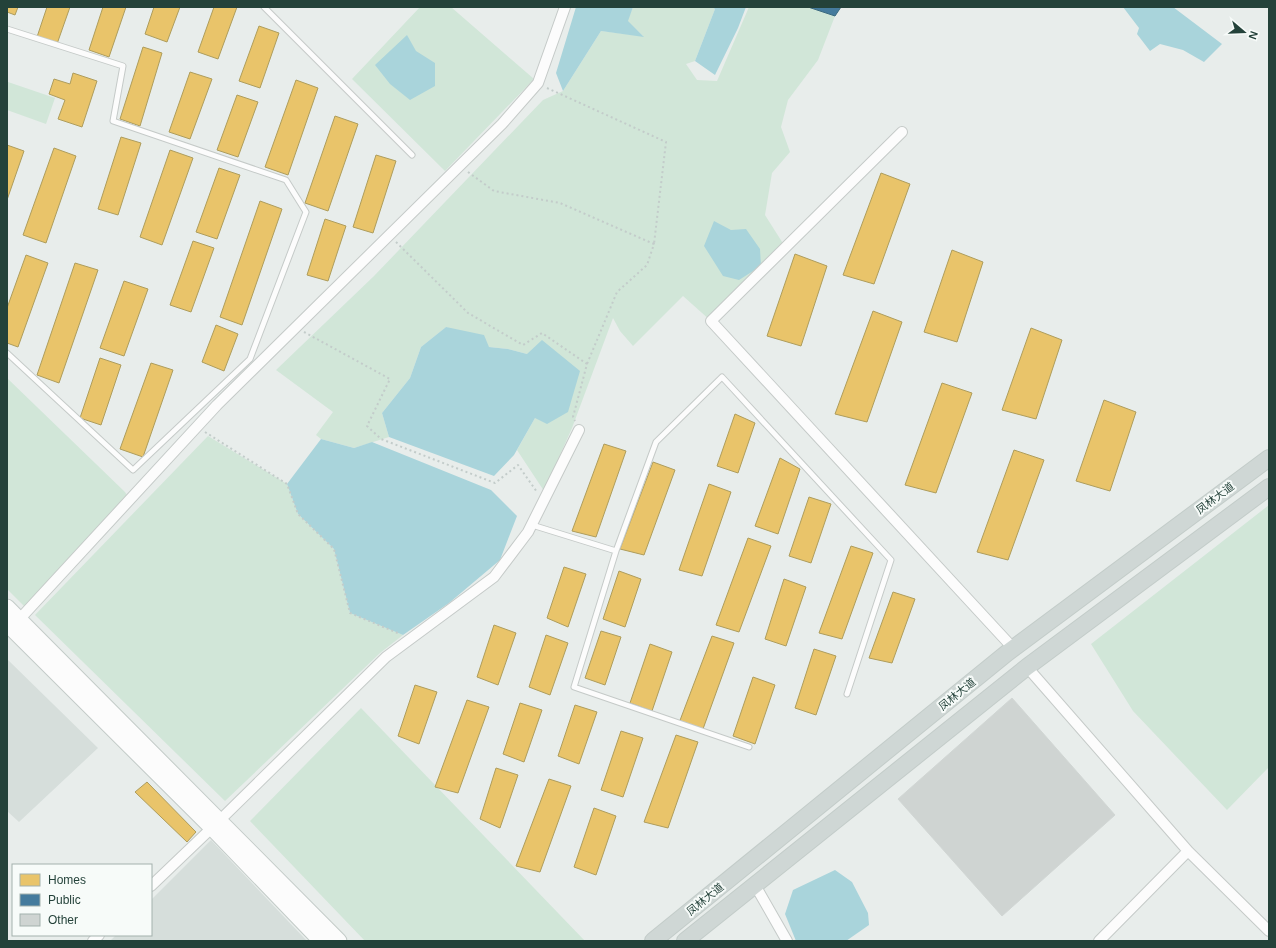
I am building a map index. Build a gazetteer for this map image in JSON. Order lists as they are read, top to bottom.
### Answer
{
  "streets": {
    "main road": ["凤林大道"]
  },
  "legend": ["Homes", "Public", "Other"],
  "north": "right"
}
